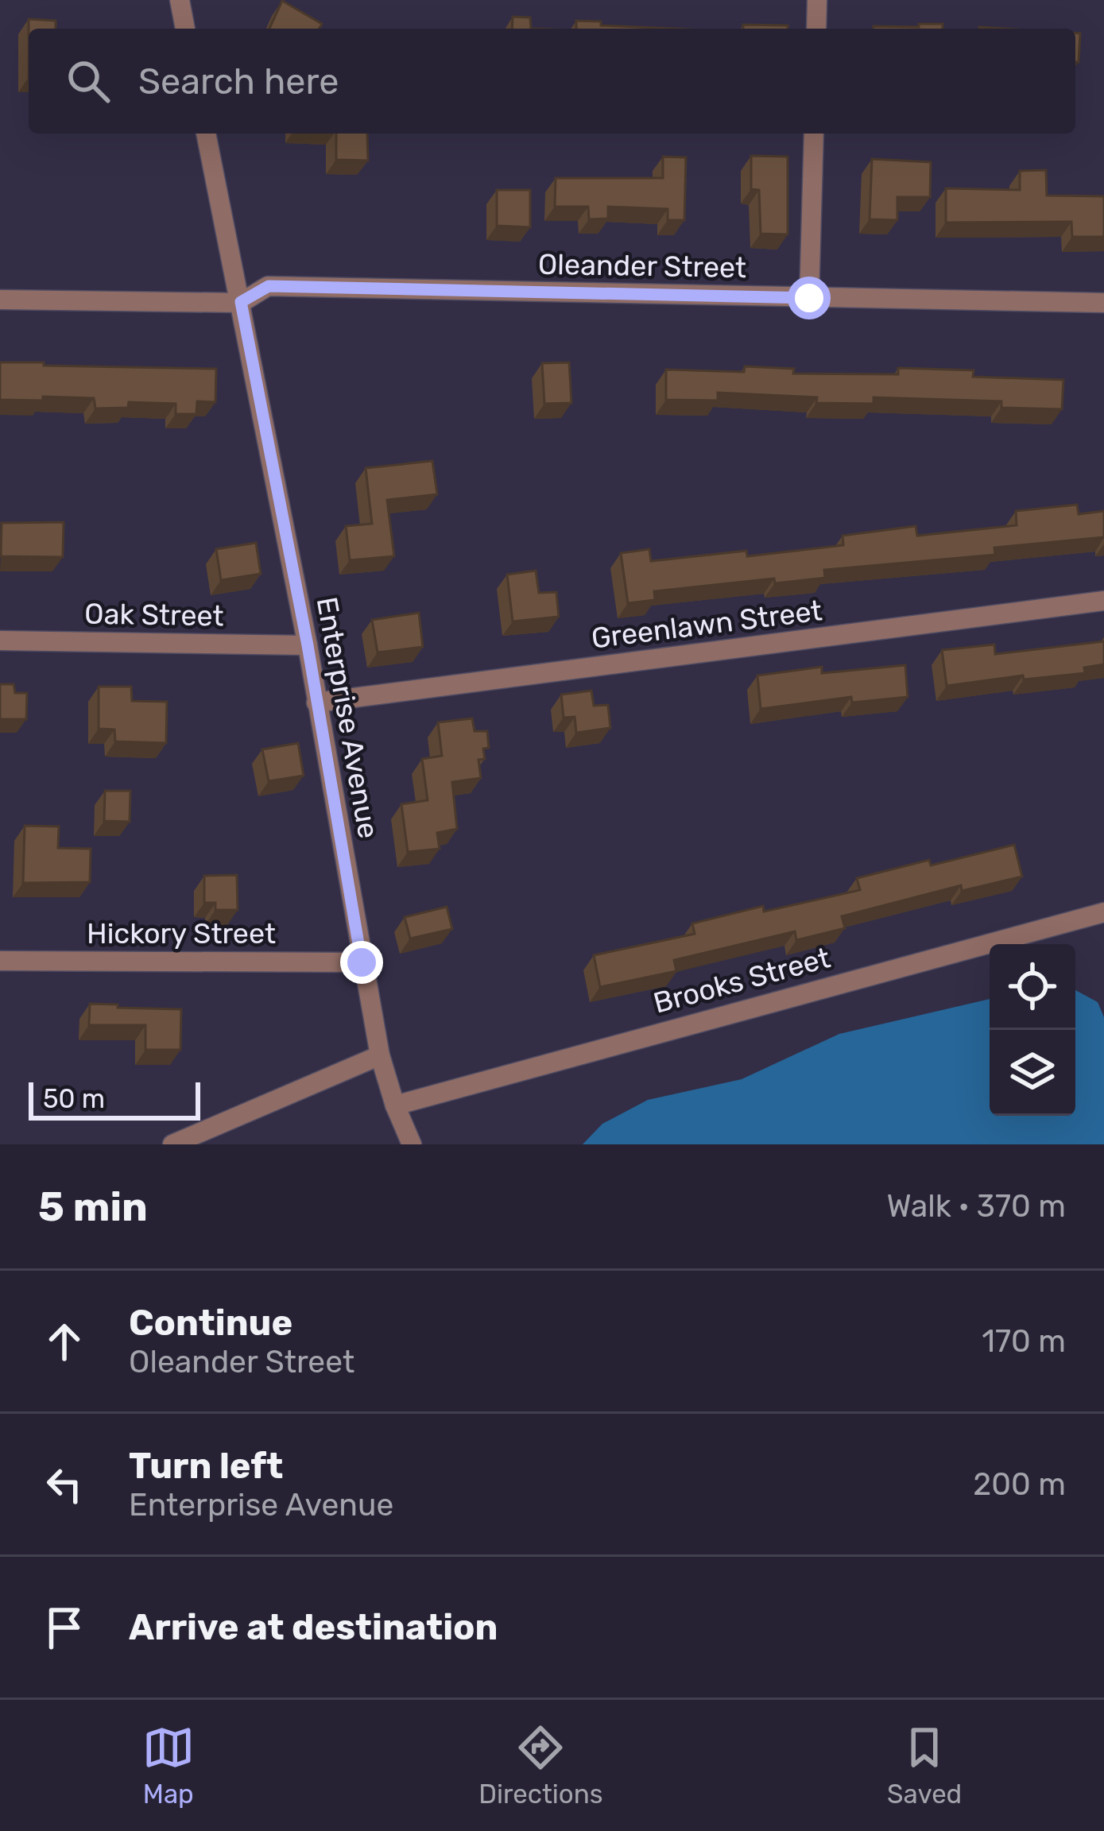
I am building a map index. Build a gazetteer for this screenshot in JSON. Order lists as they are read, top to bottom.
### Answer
{
  "streets": {
    "street": [
      "Oleander Street",
      "Oak Street",
      "Greenlawn Street",
      "Enterprise Avenue",
      "Hickory Street",
      "Brooks Street"
    ]
  },
  "crossings": [
    ["Oleander Street", "Enterprise Avenue"],
    ["Oak Street", "Enterprise Avenue"],
    ["Greenlawn Street", "Enterprise Avenue"],
    ["Enterprise Avenue", "Hickory Street"],
    ["Enterprise Avenue", "Brooks Street"]
  ],
  "scale_bar": "50 m",
  "page": {
    "search": "Search here",
    "scale": "50 m",
    "heading": ["5 min", "Walk · 370 m"],
    "list": [
      ["Continue", "Oleander Street", "170 m"],
      ["Turn left", "Enterprise Avenue", "200 m"],
      "Arrive at destination"
    ],
    "nav": ["Map", "Directions", "Saved"]
  }
}
